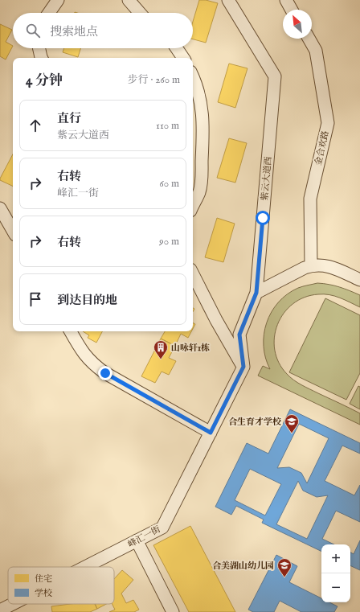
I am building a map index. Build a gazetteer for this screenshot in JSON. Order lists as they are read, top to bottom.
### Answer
{
  "streets": {
    "street": ["金合欢路", "紫云大道西", "峰汇一街"]
  },
  "crossings": [
    ["紫云大道西", "峰汇一街"]
  ],
  "places": {
    "building": ["山咏轩1栋"],
    "school or university": ["合生育才学校", "合美湖山幼儿园"]
  },
  "legend": ["住宅", "学校"],
  "north": "top left",
  "page": {
    "search": "搜索地点",
    "heading": ["4 分钟", "步行 · 260 m"],
    "list": [
      ["直行", "紫云大道西", "110 m"],
      ["右转", "峰汇一街", "60 m"],
      ["右转", "90 m"],
      "到达目的地"
    ],
    "map_buttons": ["+", "−"]
  }
}
